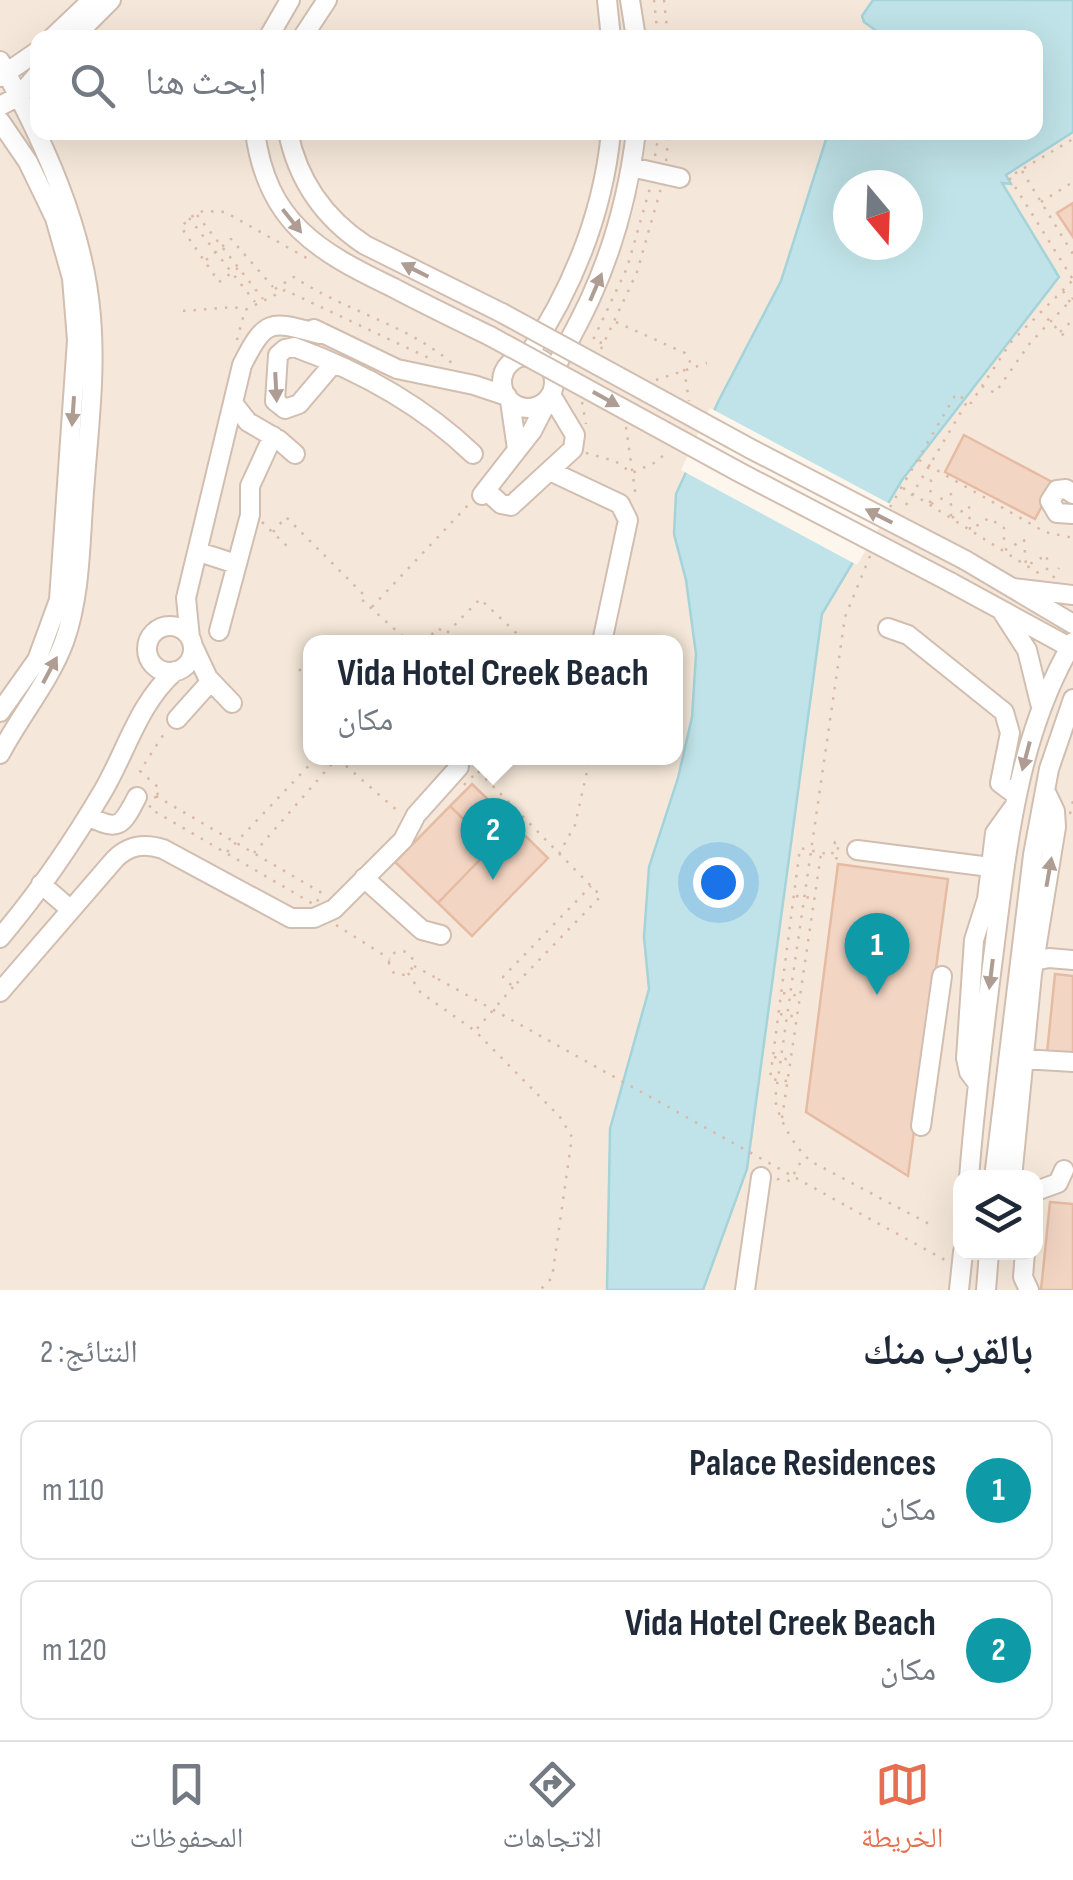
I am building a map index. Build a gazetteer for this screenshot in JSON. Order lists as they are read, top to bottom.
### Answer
{
  "north": "bottom",
  "page": {
    "search": "ابحث هنا",
    "popup": ["Vida Hotel Creek Beach", "مكان"],
    "pins": ["2", "1"],
    "heading": ["بالقرب منك", "النتائج: 2"],
    "list": [
      {
        "mark": "1",
        "name": "Palace Residences",
        "note": "مكان",
        "value": "110 m"
      },
      {
        "mark": "2",
        "name": "Vida Hotel Creek Beach",
        "note": "مكان",
        "value": "120 m"
      }
    ],
    "nav": ["الخريطة", "الاتجاهات", "المحفوظات"]
  }
}
